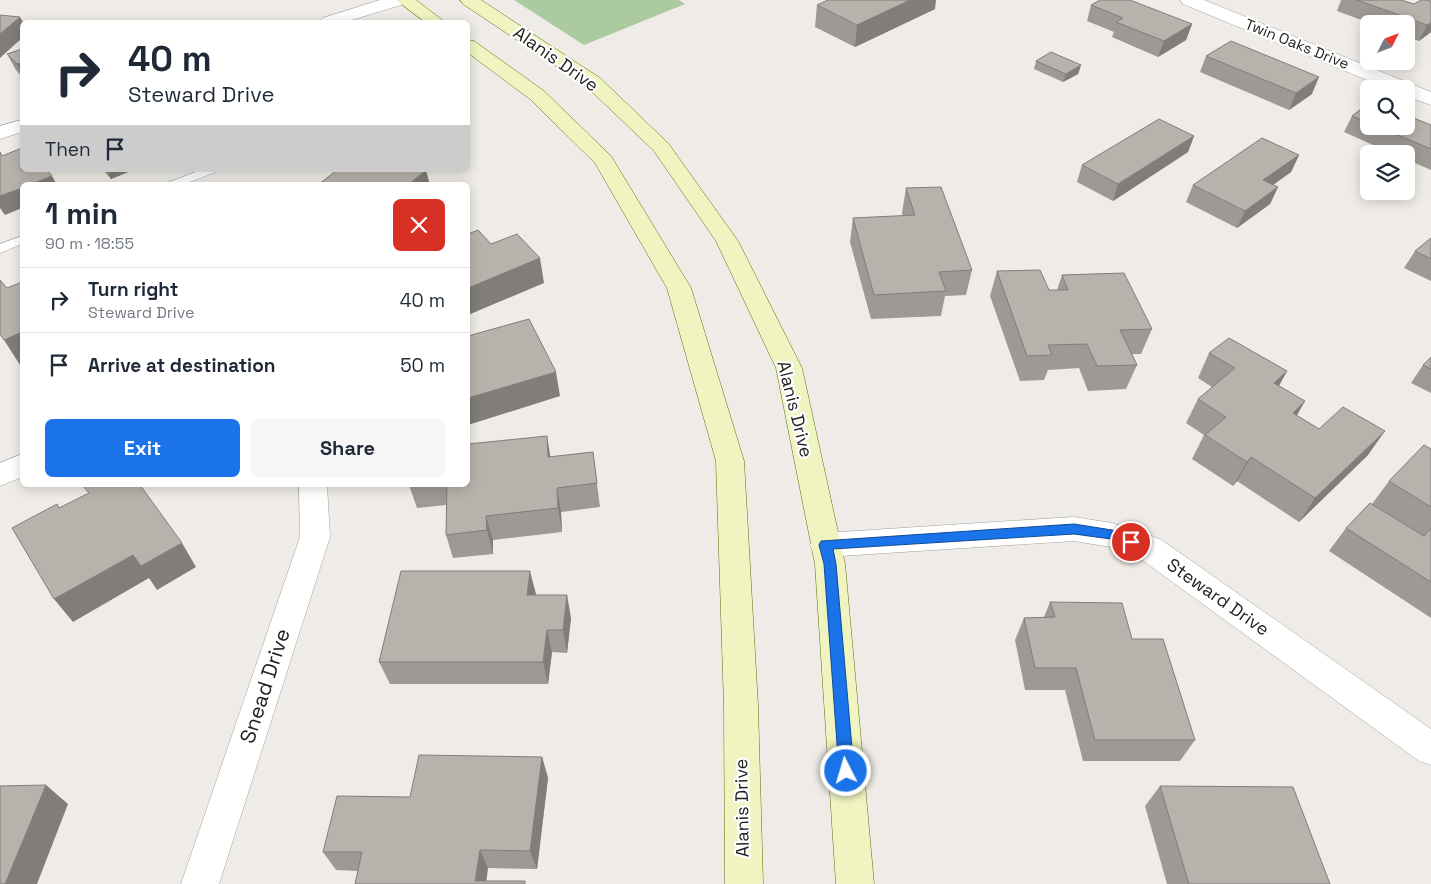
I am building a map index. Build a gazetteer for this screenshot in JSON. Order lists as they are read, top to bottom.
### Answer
{
  "streets": {
    "main road": ["Alanis Drive"],
    "street": ["Twin Oaks Drive", "Steward Drive", "Snead Drive"]
  },
  "crossings": [
    ["Alanis Drive", "Steward Drive"]
  ],
  "north": "top right",
  "page": {
    "turn": ["40 m", "Steward Drive"],
    "then": "Then",
    "heading": ["1 min", "90 m · 18:55"],
    "list": [
      {
        "name": "Turn right",
        "note": "Steward Drive",
        "value": "40 m"
      },
      {
        "name": "Arrive at destination",
        "value": "50 m"
      }
    ],
    "buttons": ["Exit", "Share"]
  }
}
